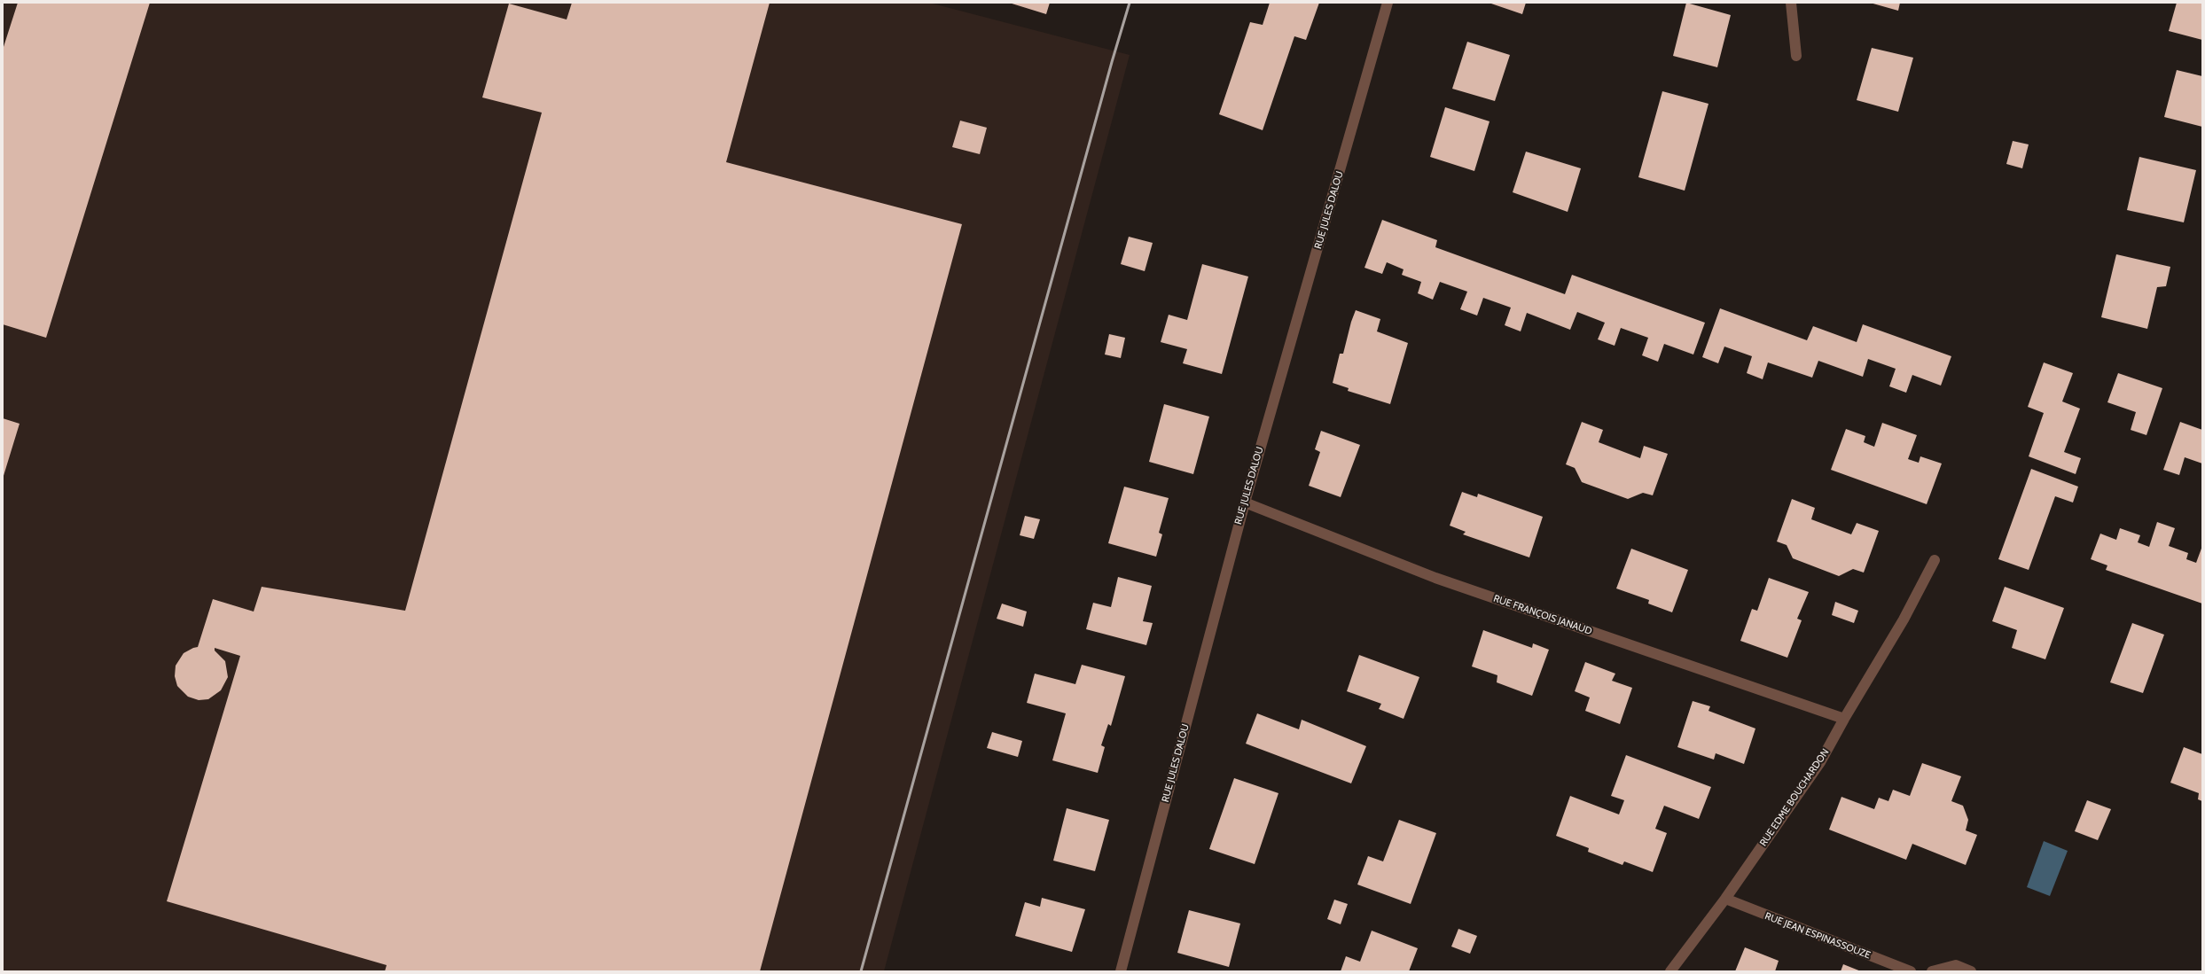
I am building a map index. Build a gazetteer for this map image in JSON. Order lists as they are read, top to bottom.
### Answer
{
  "streets": {
    "street": [
      "RUE JULES DALOU",
      "RUE FRANÇOIS JANAUD",
      "RUE EDME BOUCHARDON",
      "RUE JEAN ESPINASSOUZE"
    ]
  },
  "crossings": [
    ["RUE JULES DALOU", "RUE FRANÇOIS JANAUD"],
    ["RUE FRANÇOIS JANAUD", "RUE EDME BOUCHARDON"],
    ["RUE EDME BOUCHARDON", "RUE JEAN ESPINASSOUZE"]
  ]
}
